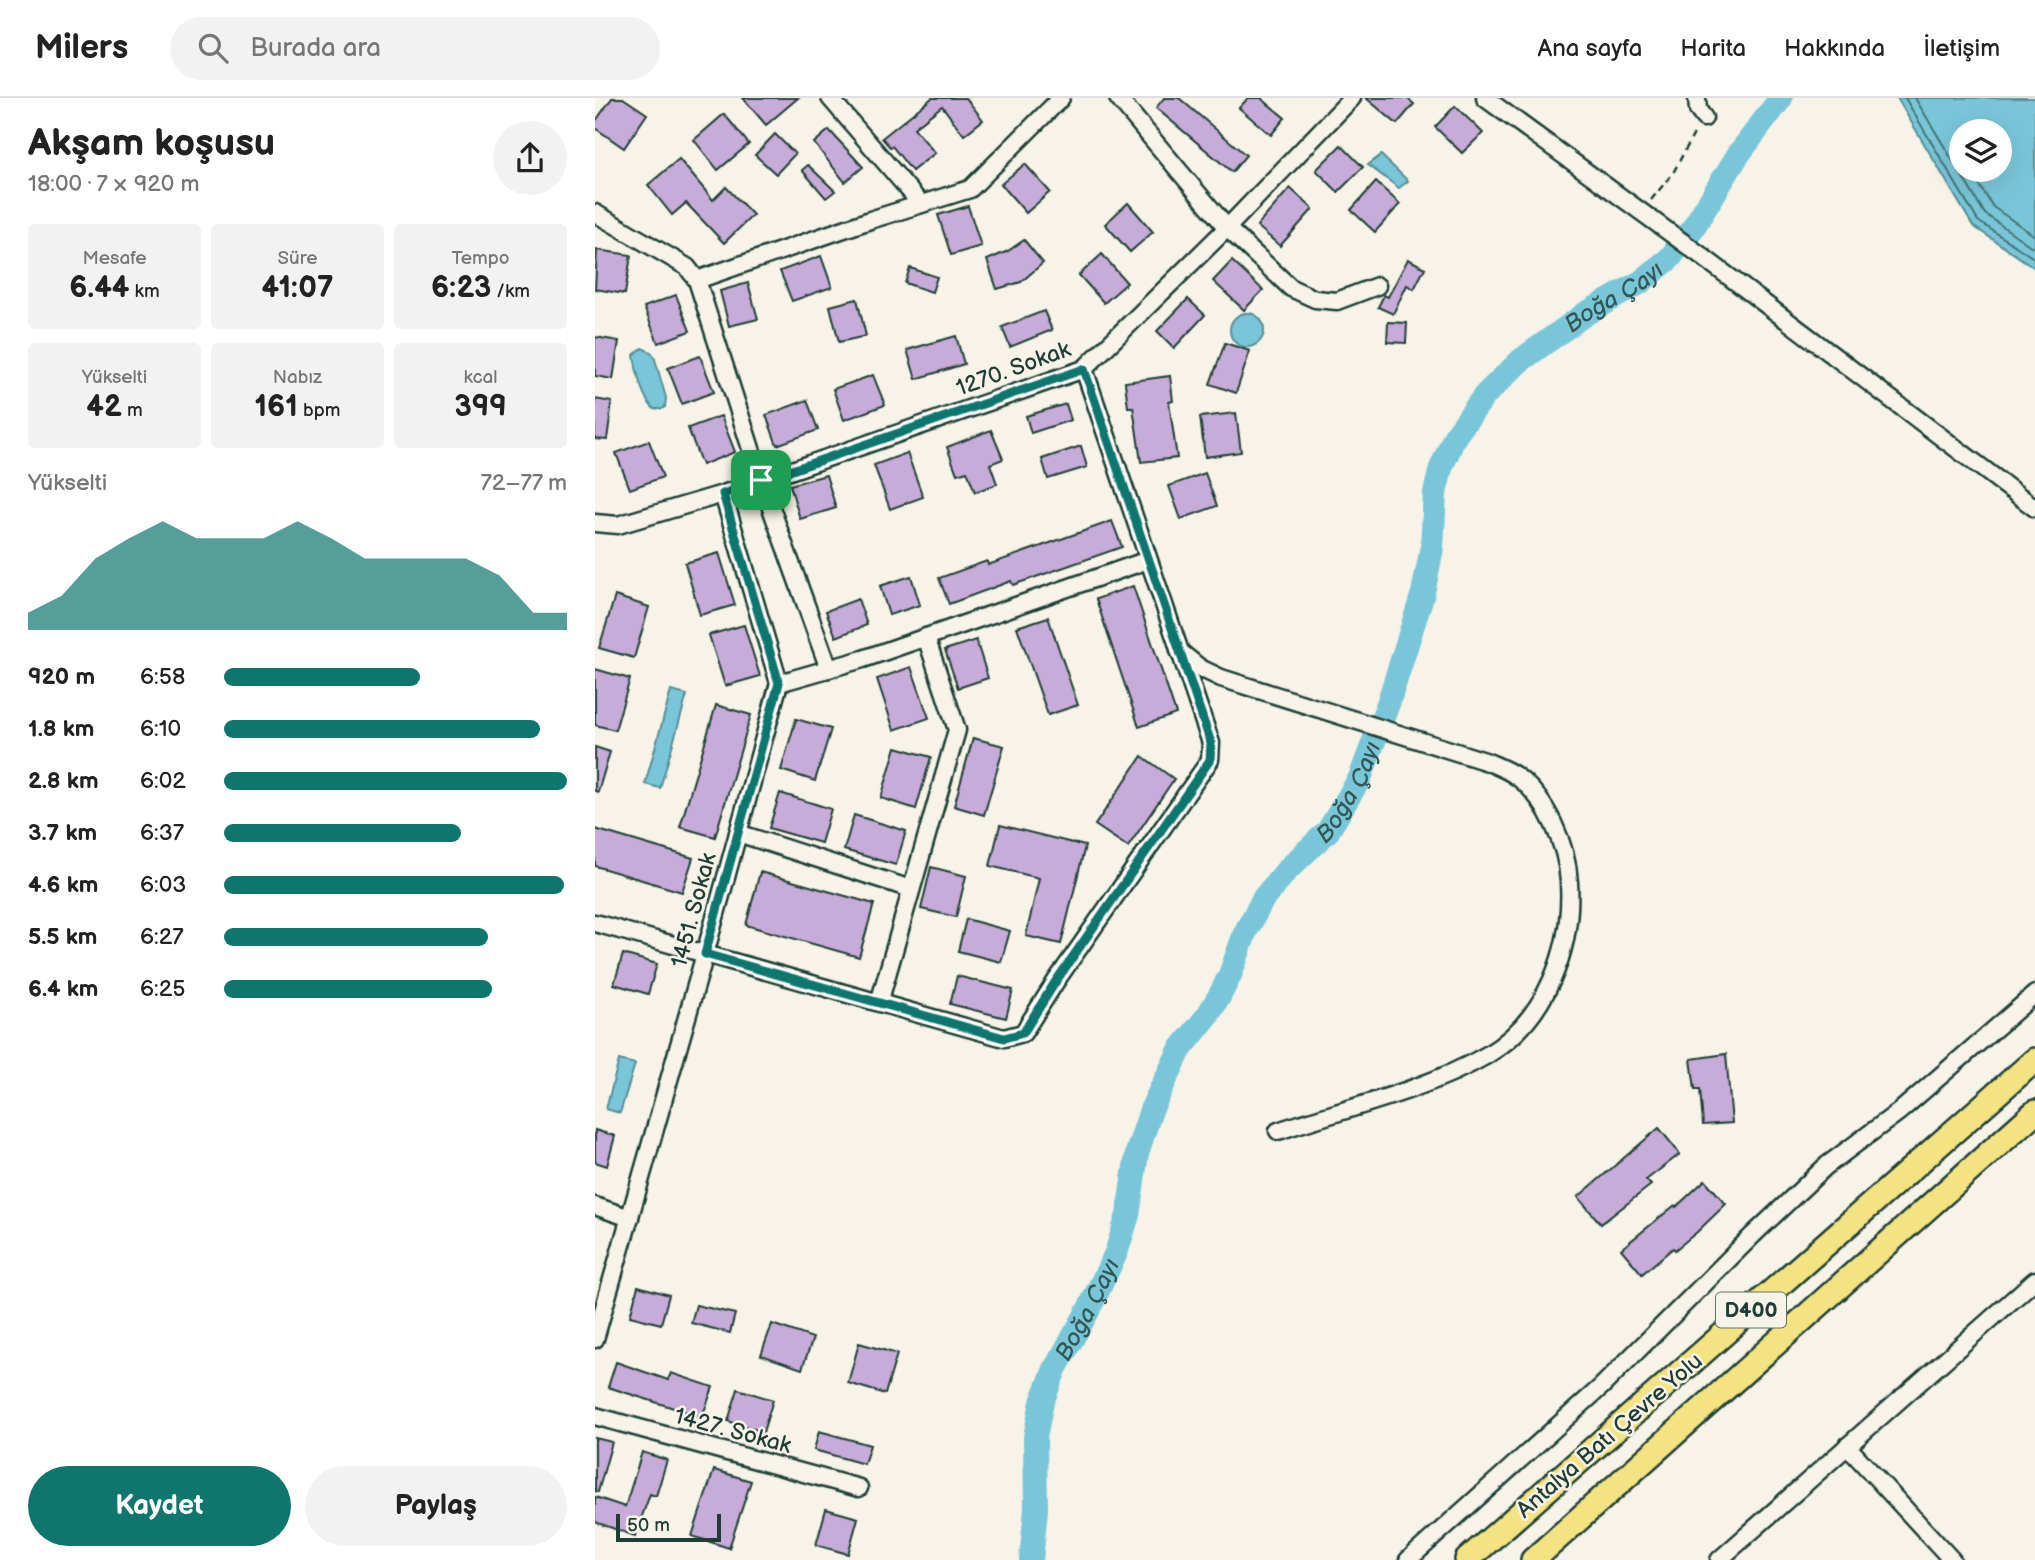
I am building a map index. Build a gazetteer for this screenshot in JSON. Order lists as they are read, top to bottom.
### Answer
{
  "streets": {
    "highway": ["D400", "Antalya Batı Çevre Yolu"],
    "street": ["1270. Sokak", "1451. Sokak", "1427. Sokak"]
  },
  "water": ["Boğa Çayı"],
  "scale_bar": "50 m",
  "page": {
    "header": "Milers",
    "search": "Burada ara",
    "nav": [
      "Ana sayfa",
      "Harita",
      "Hakkında",
      "İletişim"
    ],
    "heading": ["Akşam koşusu", "18:00 · 7 × 920 m"],
    "stats": [
      ["Mesafe", "6.44 km"],
      ["Süre", "41:07"],
      ["Tempo", "6:23 /km"],
      ["Yükselti", "42 m"],
      ["Nabız", "161 bpm"],
      ["kcal", "399"]
    ],
    "chart": ["Yükselti", "72–77 m"],
    "list": [
      {
        "name": "920 m",
        "note": "6:58"
      },
      {
        "name": "1.8 km",
        "note": "6:10"
      },
      {
        "name": "2.8 km",
        "note": "6:02"
      },
      {
        "name": "3.7 km",
        "note": "6:37"
      },
      {
        "name": "4.6 km",
        "note": "6:03"
      },
      {
        "name": "5.5 km",
        "note": "6:27"
      },
      {
        "name": "6.4 km",
        "note": "6:25"
      }
    ],
    "buttons": ["Kaydet", "Paylaş"],
    "scale": "50 m"
  }
}
